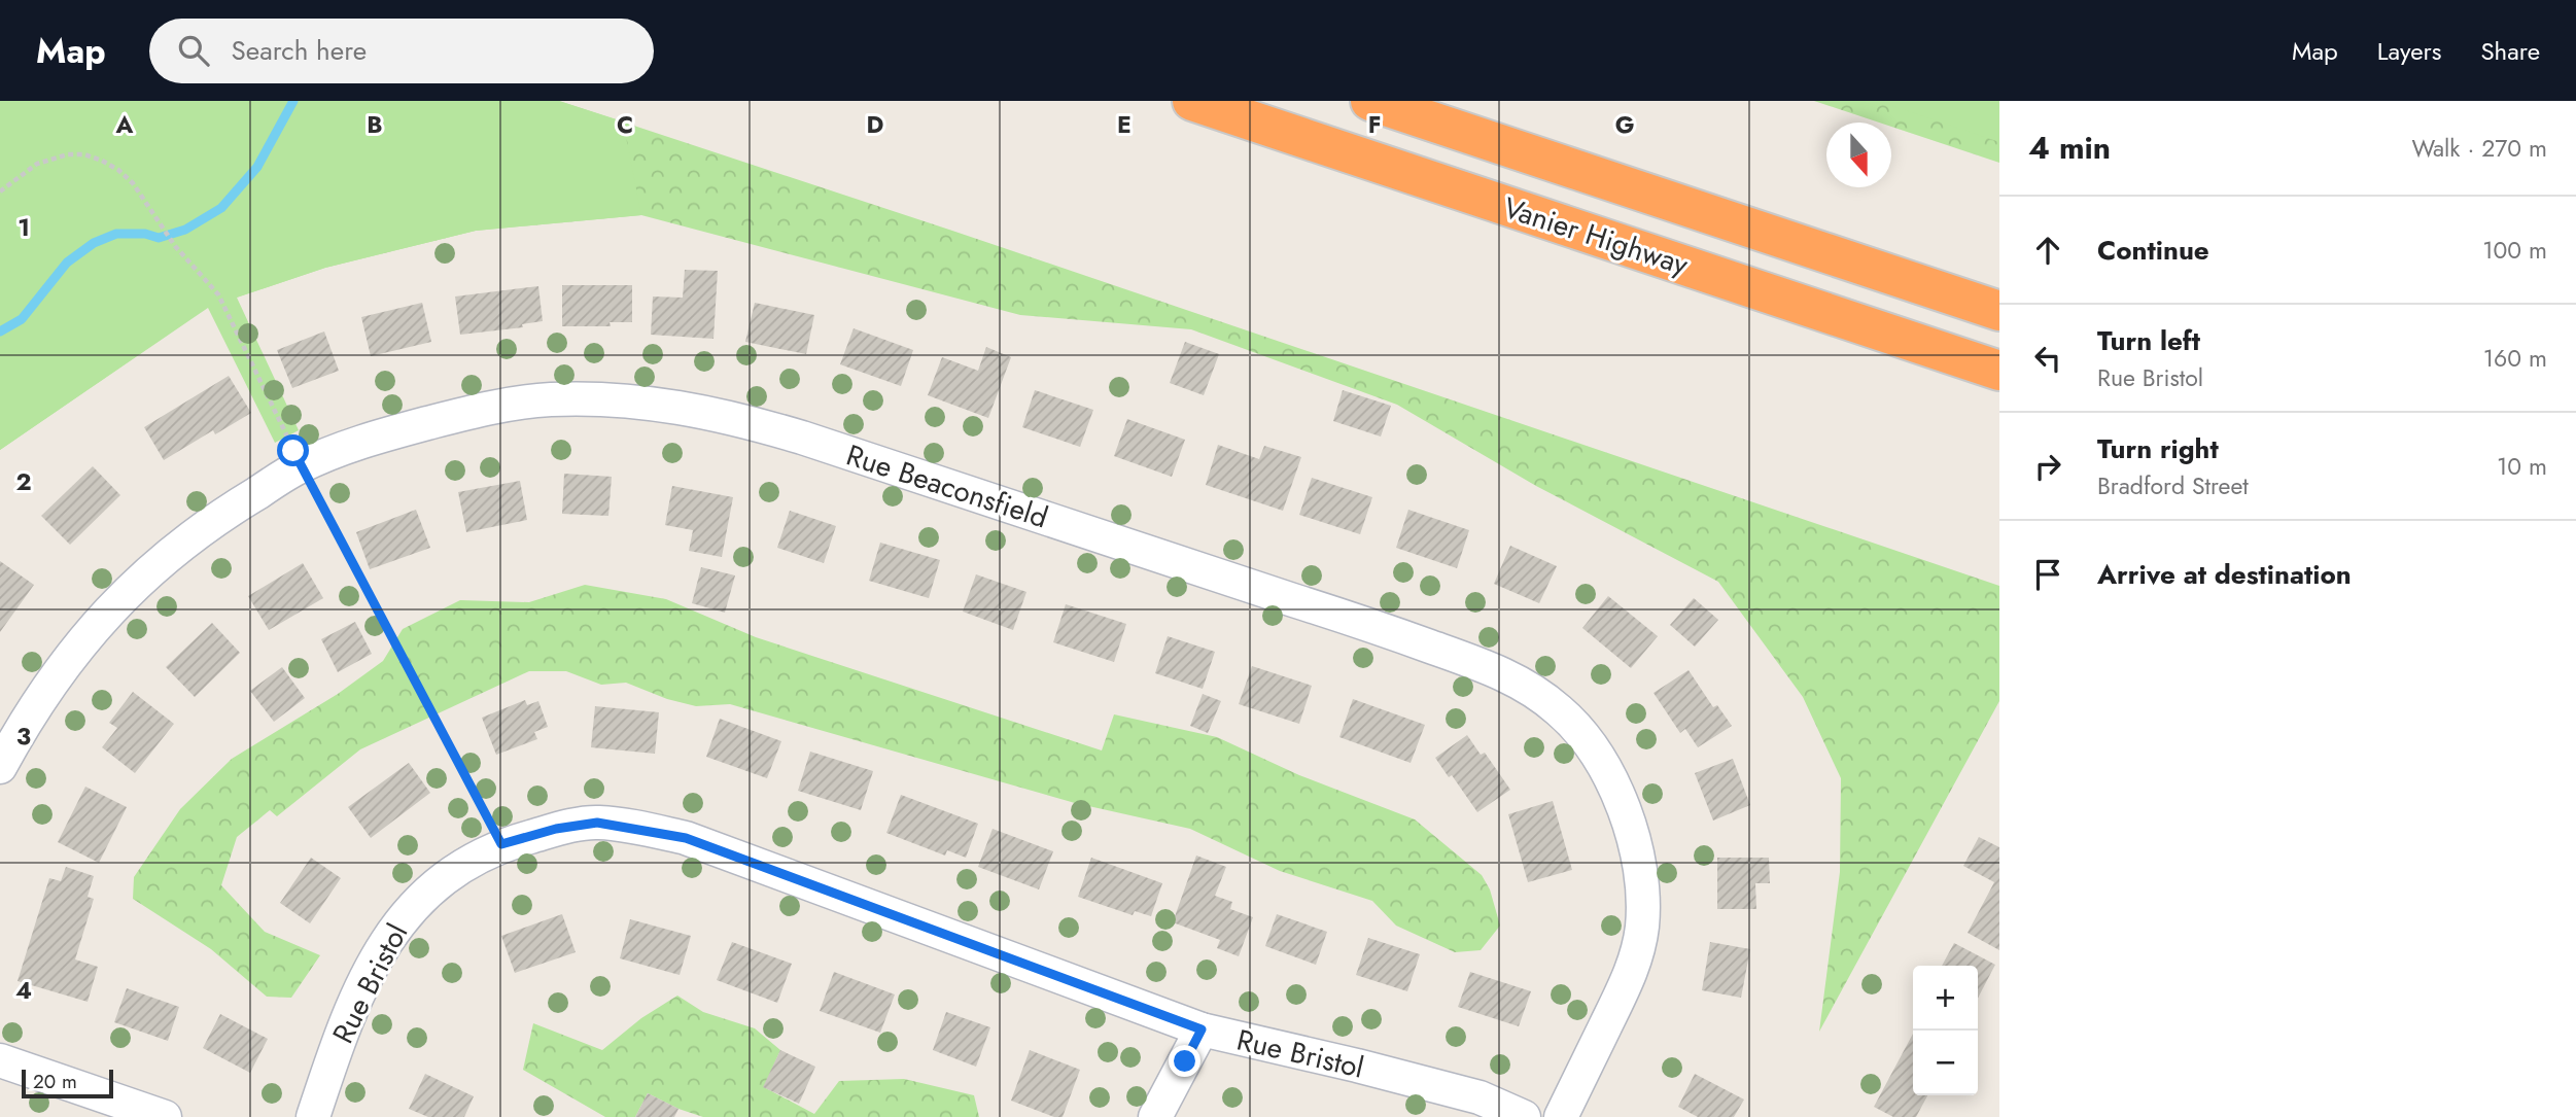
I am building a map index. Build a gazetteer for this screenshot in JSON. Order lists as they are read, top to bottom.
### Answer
{
  "streets": {
    "highway": ["Vanier Highway"],
    "street": ["Rue Beaconsfield", "Rue Bristol"]
  },
  "scale_bar": "20 m",
  "north": "bottom",
  "page": {
    "header": "Map",
    "search": "Search here",
    "nav": ["Map", "Layers", "Share"],
    "heading": ["4 min", "Walk · 270 m"],
    "list": [
      ["Continue", "100 m"],
      ["Turn left", "Rue Bristol", "160 m"],
      ["Turn right", "Bradford Street", "10 m"],
      "Arrive at destination"
    ],
    "map_buttons": ["+", "−"],
    "scale": "20 m"
  },
  "grid": {
    "columns": [
      "A",
      "B",
      "C",
      "D",
      "E",
      "F",
      "G"
    ],
    "rows": [
      "1",
      "2",
      "3",
      "4"
    ]
  }
}
